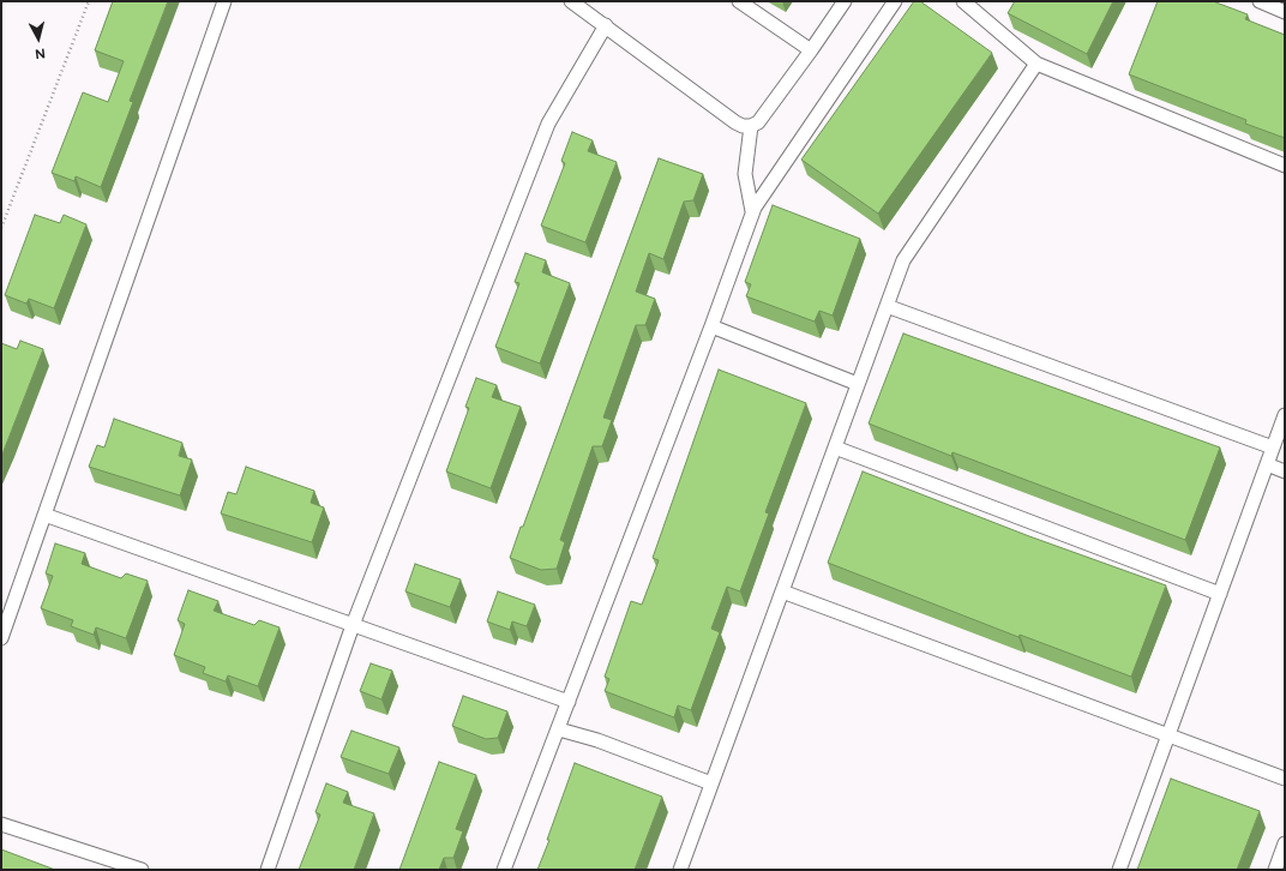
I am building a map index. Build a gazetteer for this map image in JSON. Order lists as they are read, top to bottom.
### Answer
{
  "north": "bottom"
}
